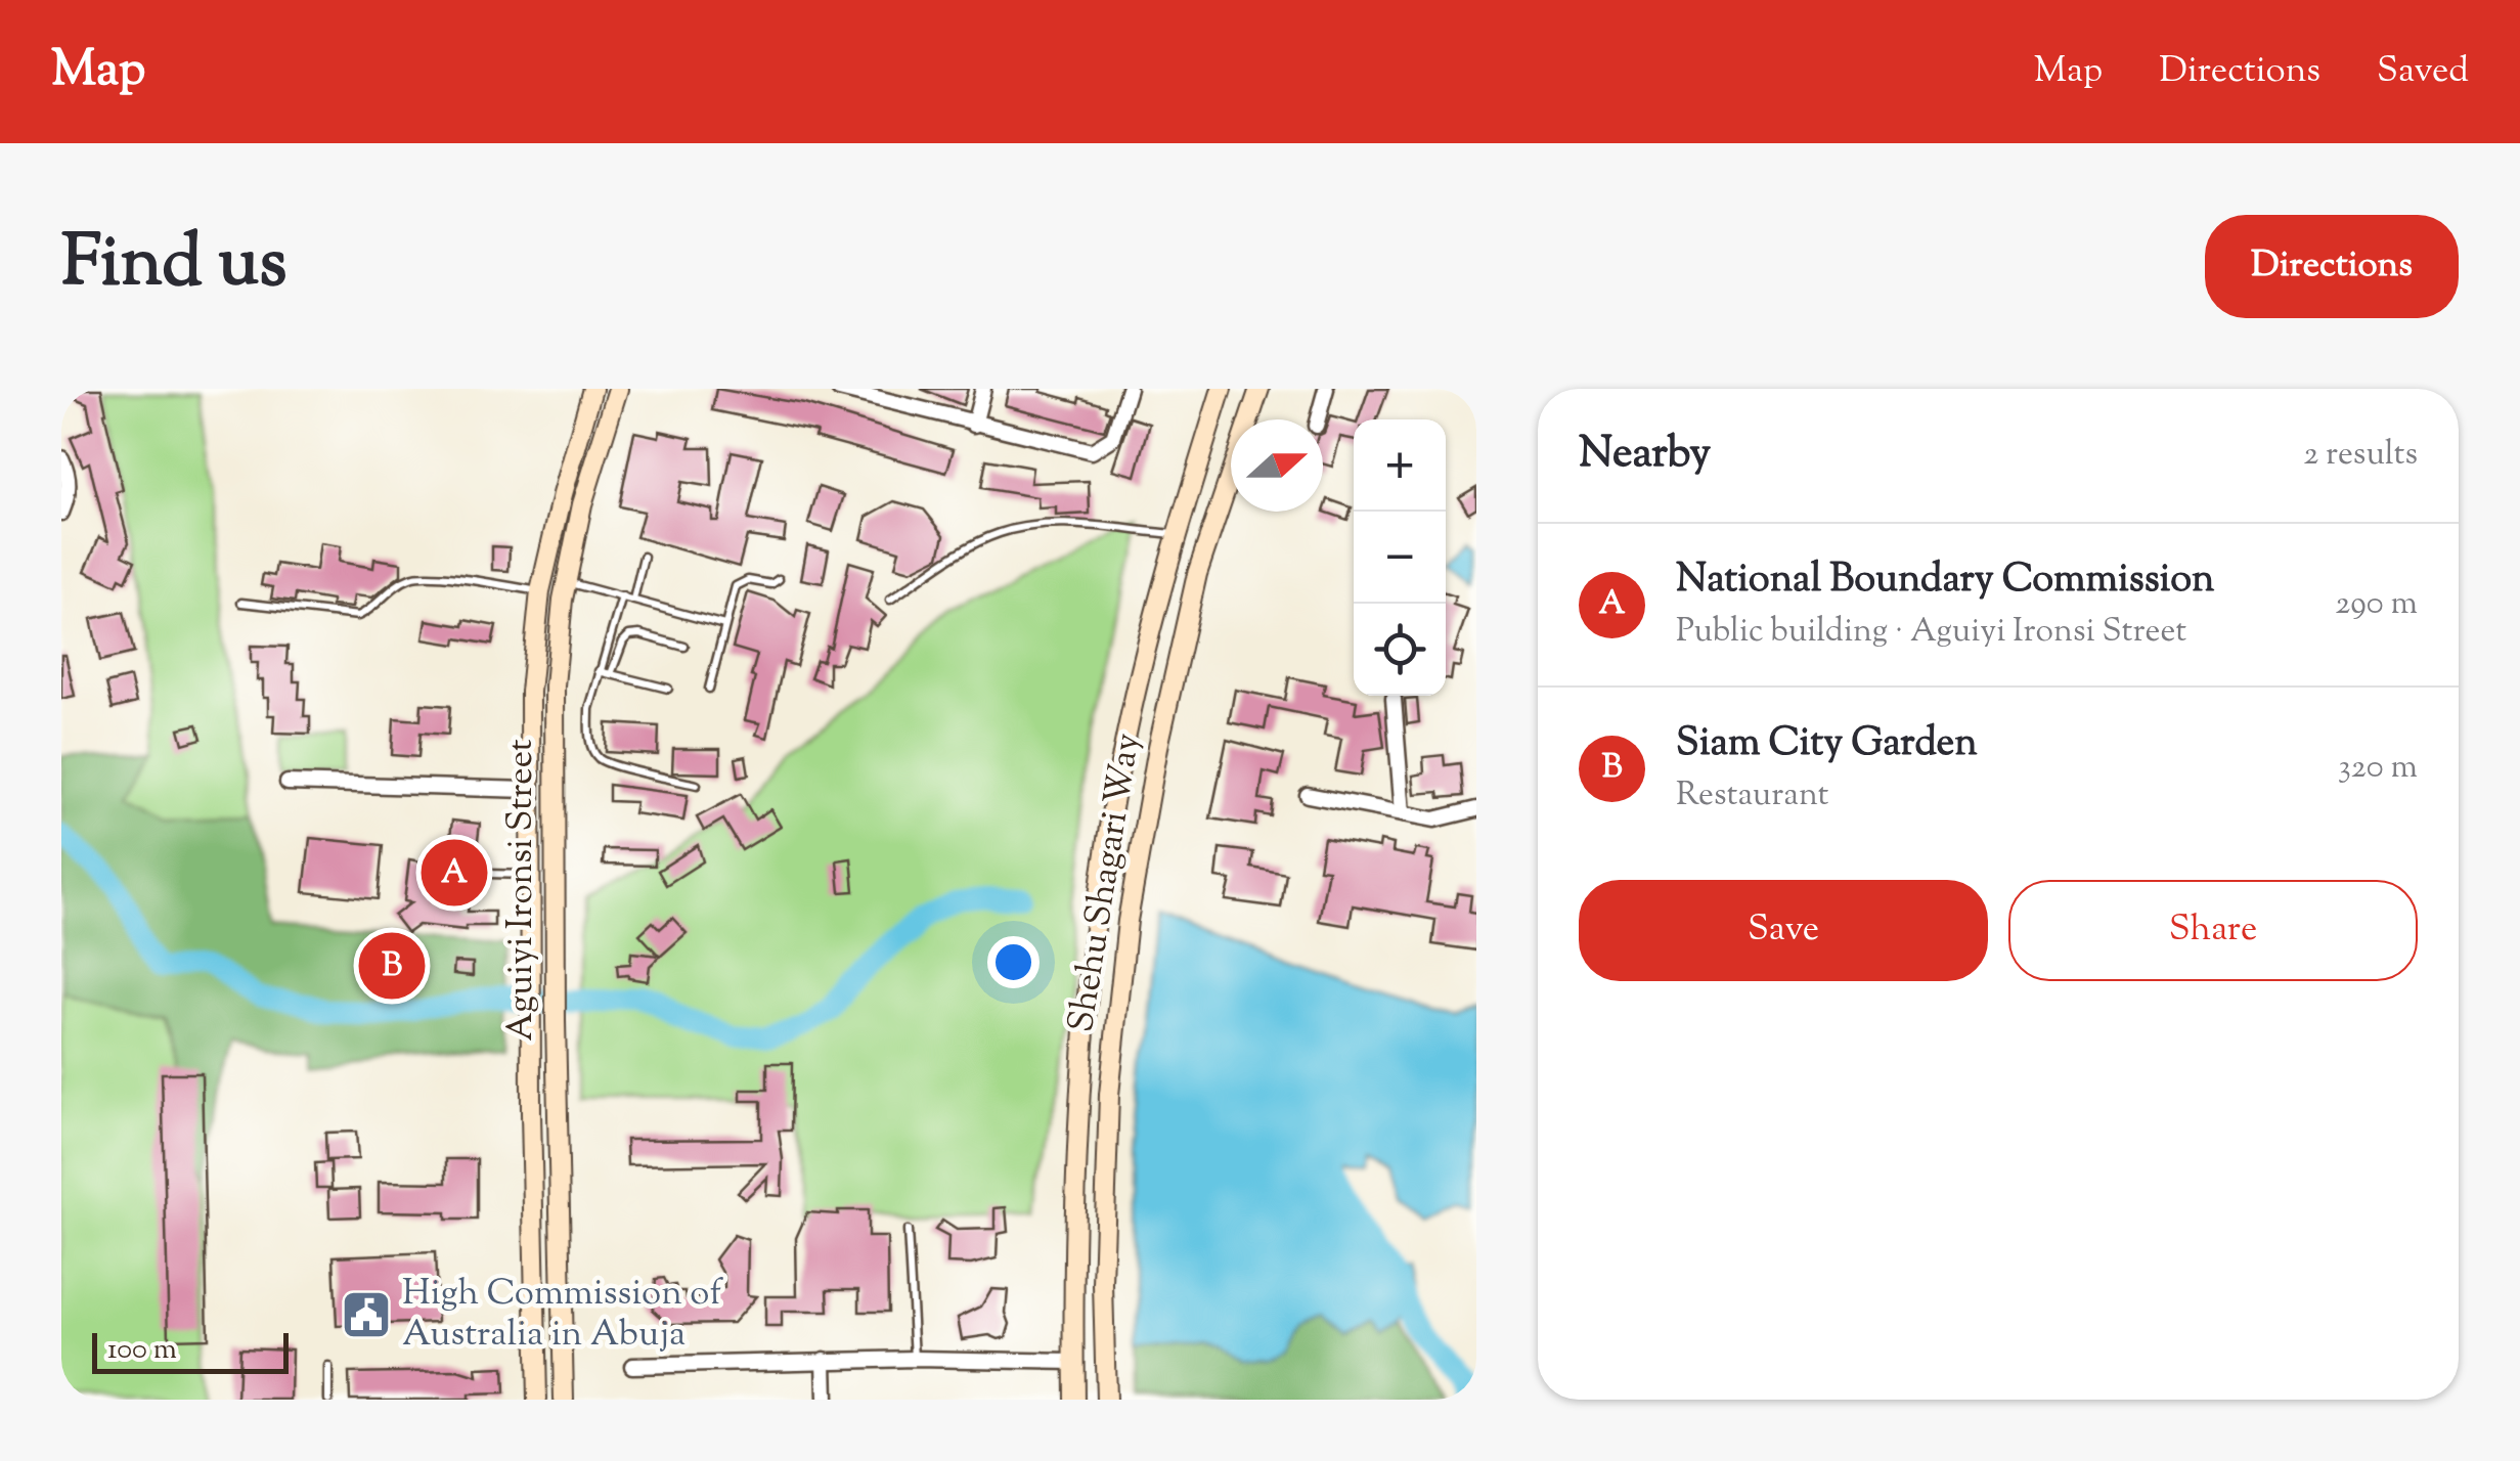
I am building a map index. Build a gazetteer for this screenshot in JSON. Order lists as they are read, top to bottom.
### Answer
{
  "streets": {
    "main road": ["Shehu Shagari Way", "Aguiyi Ironsi Street"]
  },
  "places": {
    "public building": ["High Commission of Australia in Abuja"]
  },
  "scale_bar": "100 m",
  "north": "right",
  "page": {
    "header": "Map",
    "nav": ["Map", "Directions", "Saved"],
    "title": "Find us",
    "buttons": [
      "Directions",
      ["Save", "Share"]
    ],
    "heading": ["Nearby", "2 results"],
    "map_buttons": ["+", "−"],
    "list": [
      {
        "mark": "A",
        "name": "National Boundary Commission",
        "note": "Public building · Aguiyi Ironsi Street",
        "value": "290 m"
      },
      {
        "mark": "B",
        "name": "Siam City Garden",
        "note": "Restaurant",
        "value": "320 m"
      }
    ],
    "pins": ["A", "B"],
    "scale": "100 m"
  }
}
